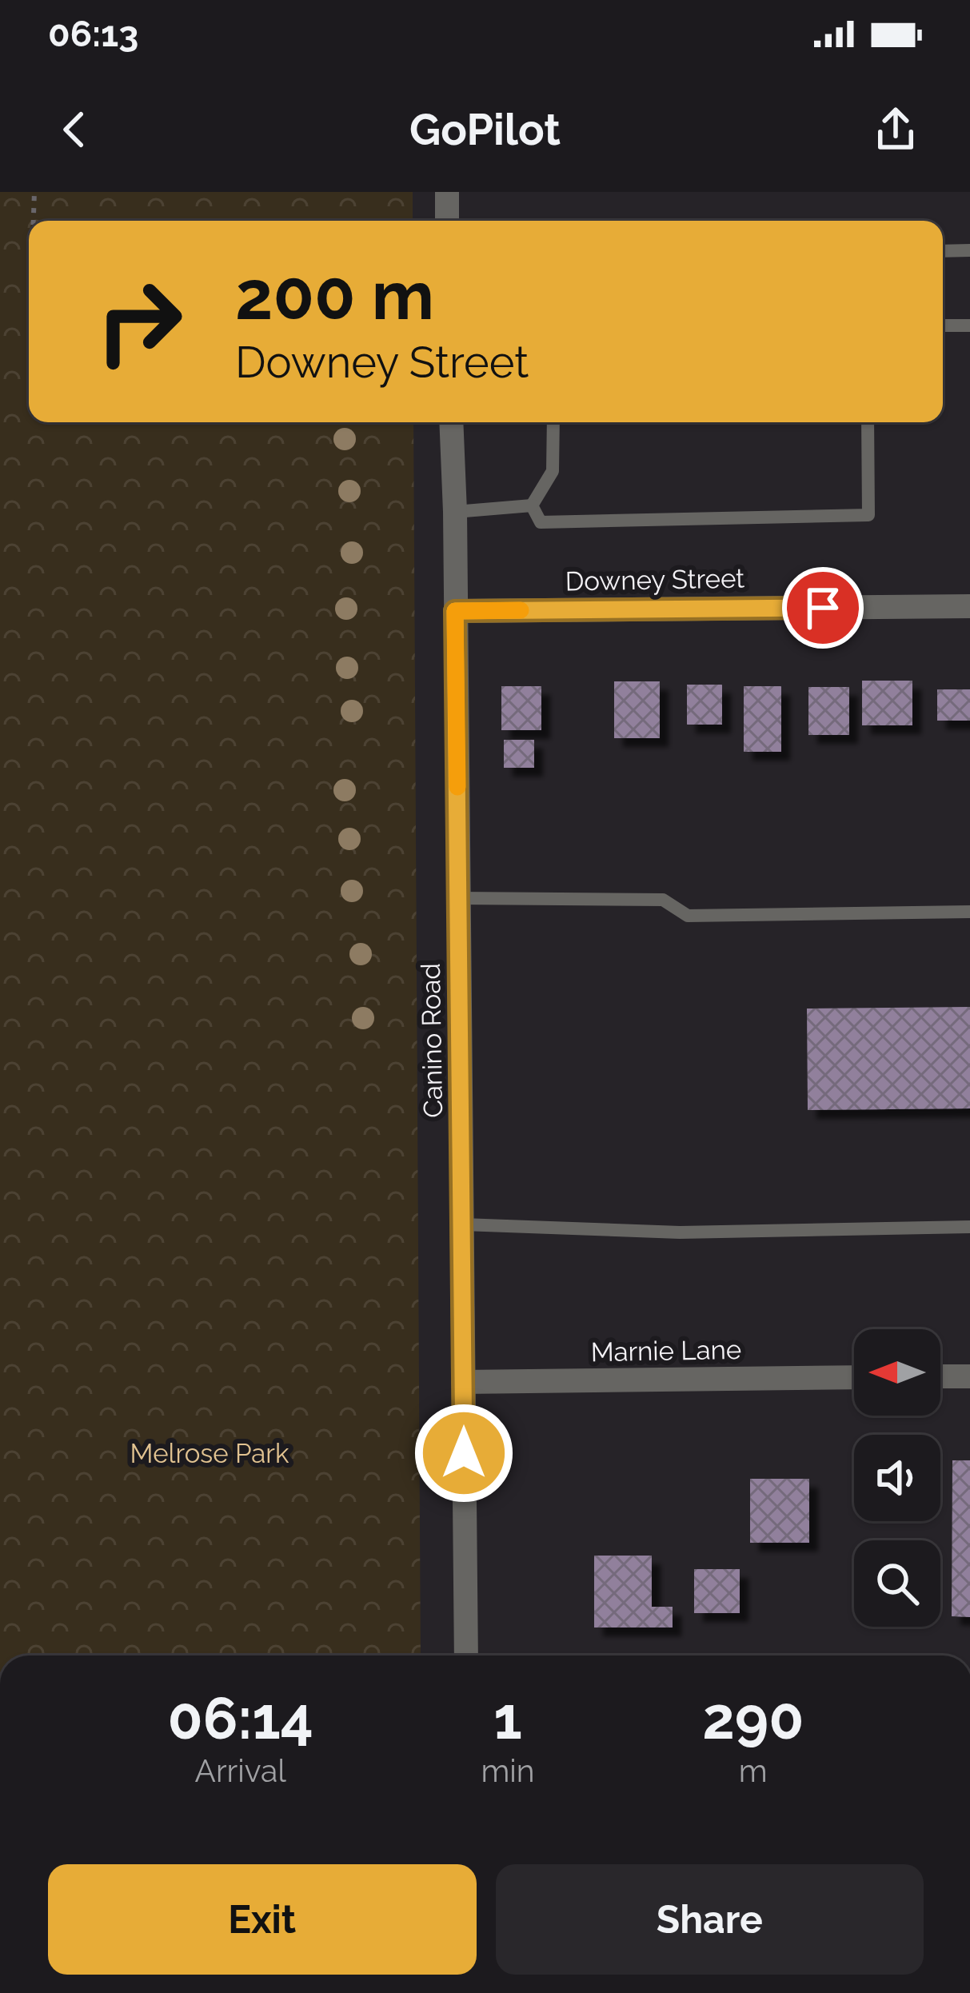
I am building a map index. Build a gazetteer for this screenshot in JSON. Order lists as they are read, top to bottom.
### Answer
{
  "streets": {
    "street": ["Downey Street", "Canino Road", "Marnie Lane"]
  },
  "crossings": [
    ["Downey Street", "Canino Road"],
    ["Canino Road", "Marnie Lane"]
  ],
  "parks": ["Melrose Park"],
  "north": "left",
  "page": {
    "status": "06:13",
    "header": "GoPilot",
    "turn": ["200 m", "Downey Street"],
    "eta": [
      "06:14",
      "Arrival",
      "1",
      "min",
      "290",
      "m"
    ],
    "buttons": ["Exit", "Share"]
  }
}
